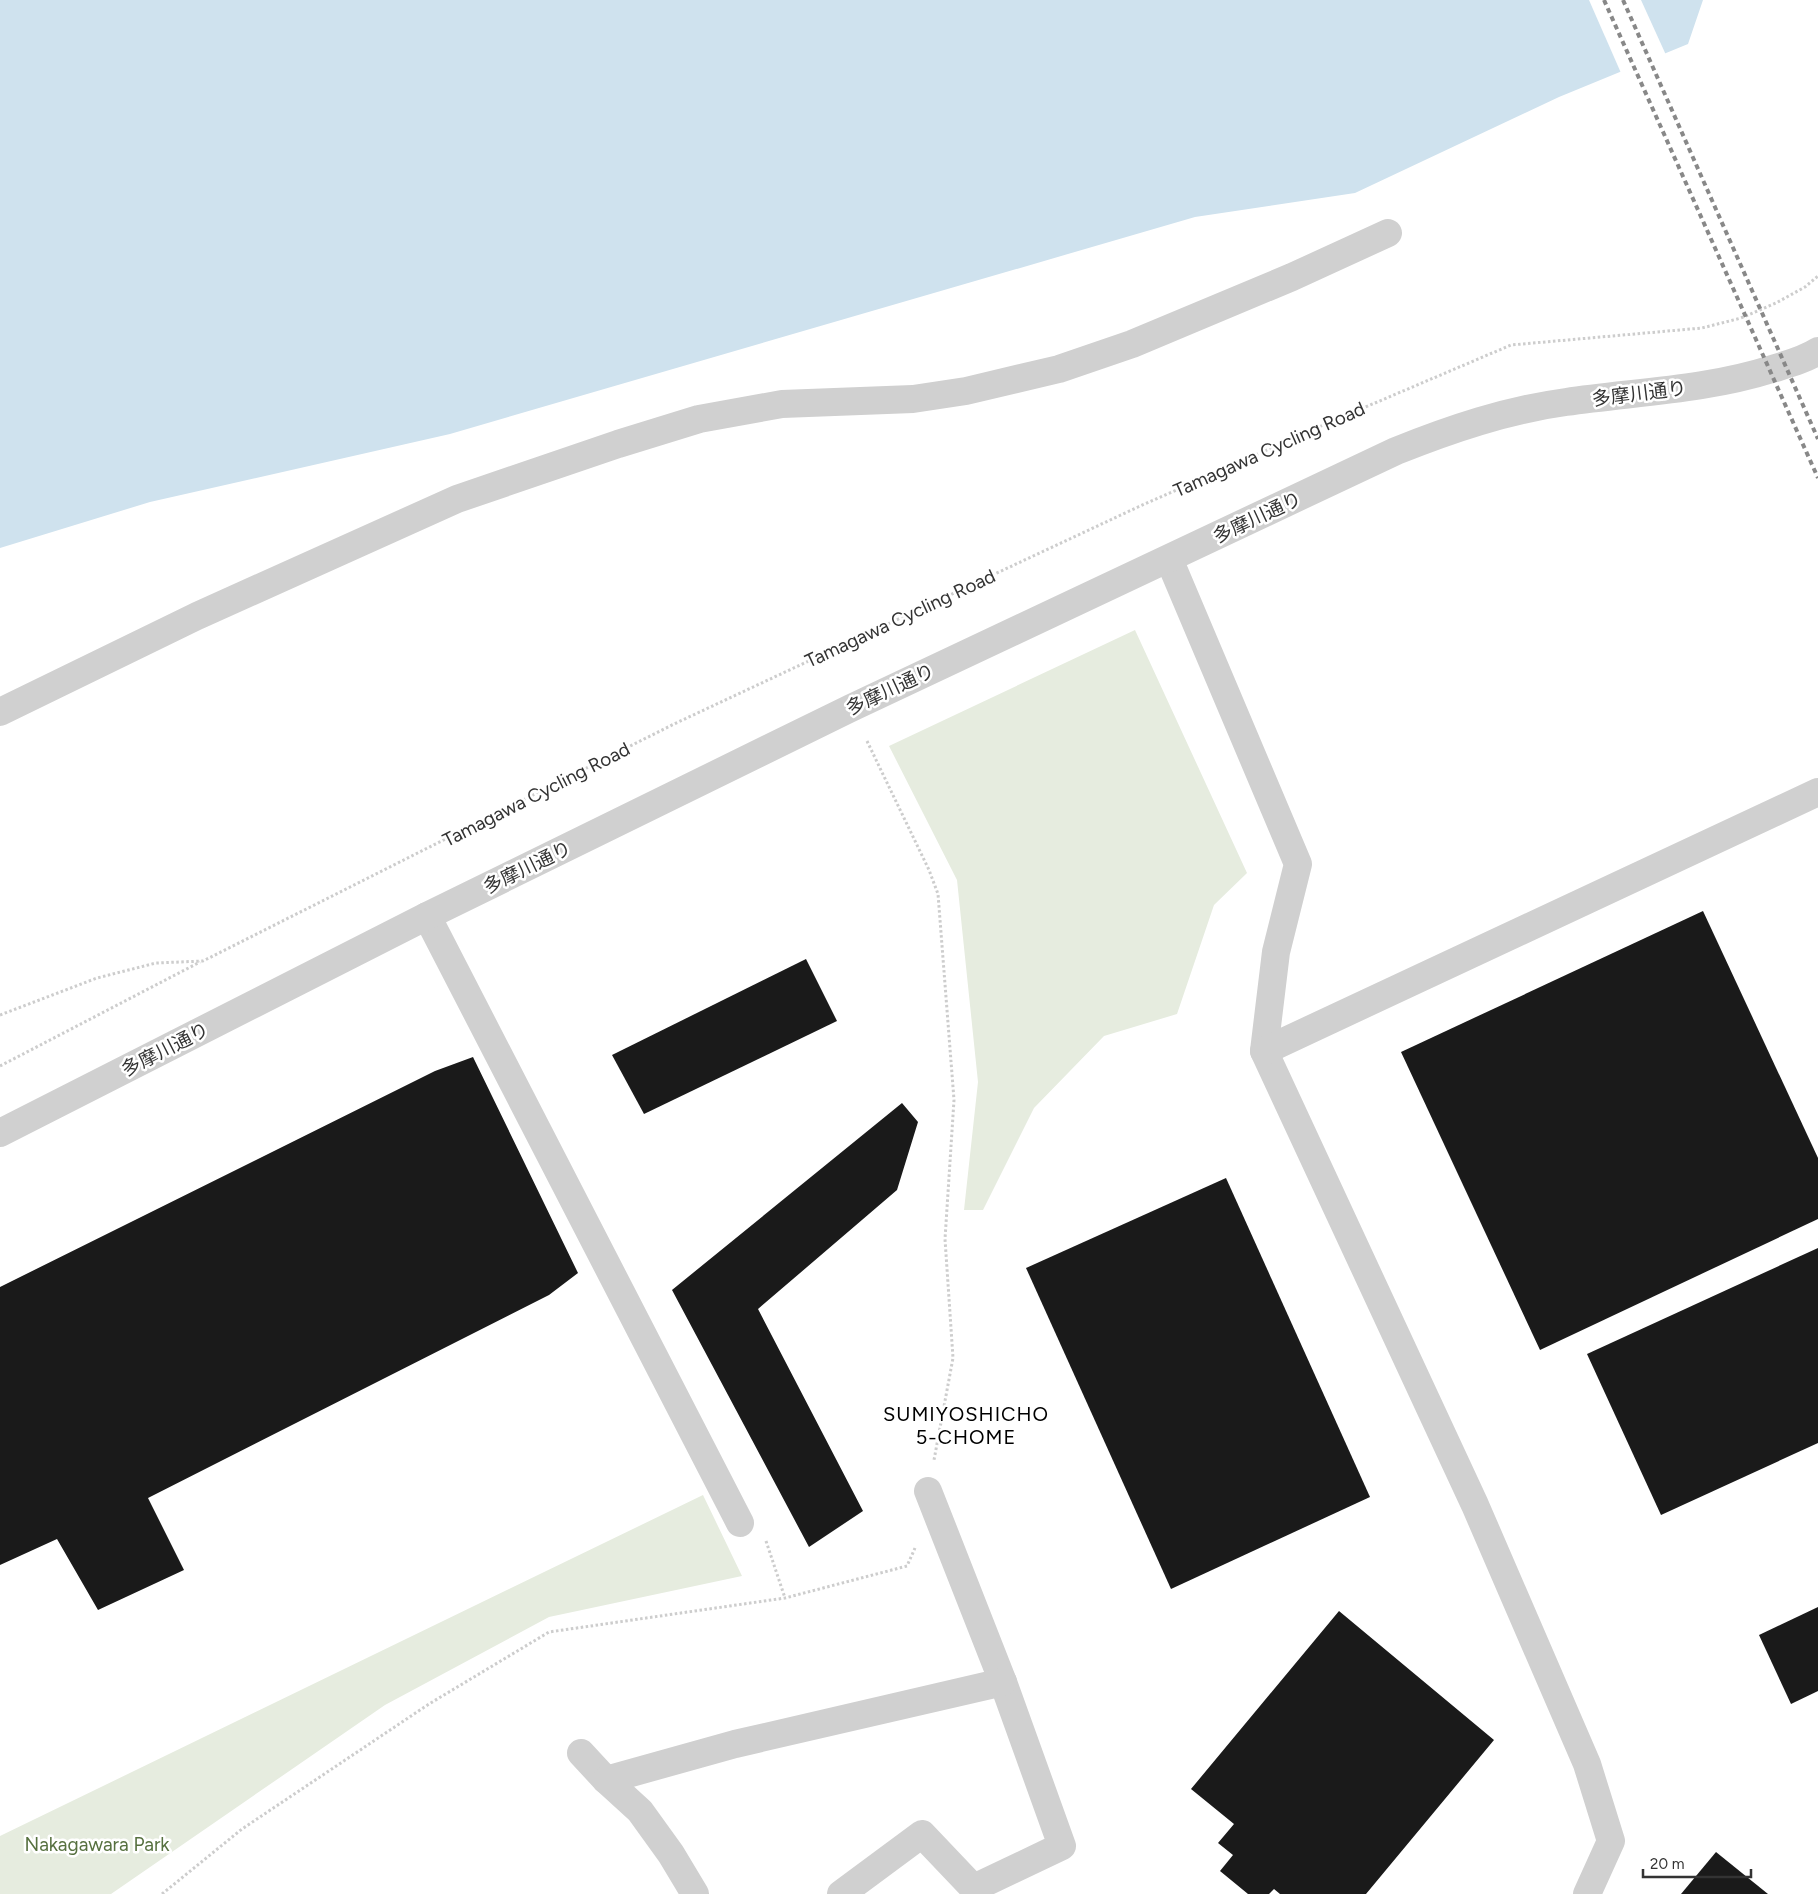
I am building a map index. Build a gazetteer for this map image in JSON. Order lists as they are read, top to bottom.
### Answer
{
  "streets": {
    "street": ["多摩川通り"],
    "path": ["Tamagawa Cycling Road"]
  },
  "districts": ["SUMIYOSHICHO 5-CHOME"],
  "parks": ["Nakagawara Park"],
  "scale_bar": "20 m"
}
